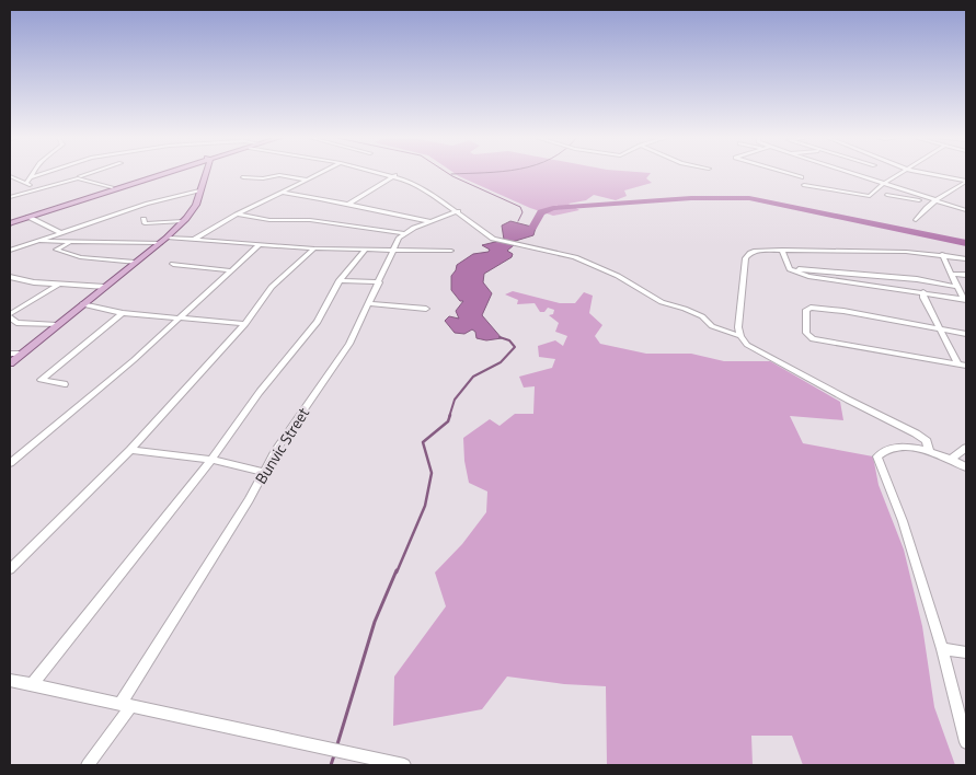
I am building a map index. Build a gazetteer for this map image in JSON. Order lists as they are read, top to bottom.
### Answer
{
  "streets": {
    "street": ["Bunvic Street"]
  }
}
